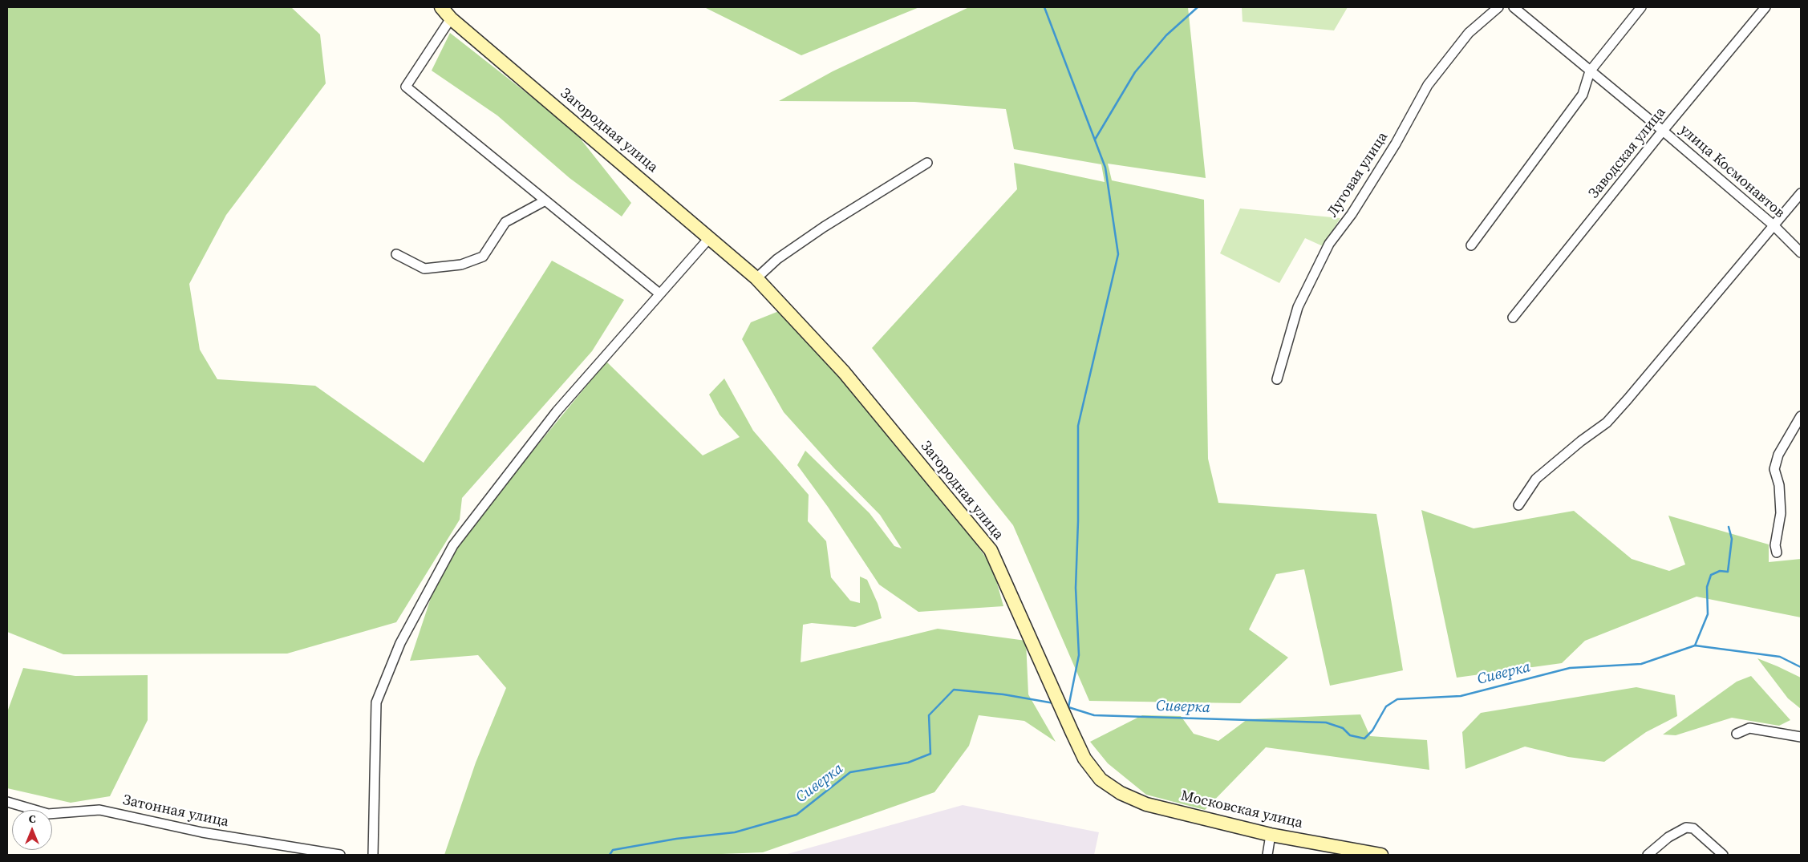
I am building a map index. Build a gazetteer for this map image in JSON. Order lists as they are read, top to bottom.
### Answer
{
  "streets": {
    "main road": ["Загородная улица", "Московская улица"],
    "street": [
      "Заводская улица",
      "улица Космонавтов",
      "Луговая улица",
      "Затонная улица"
    ]
  },
  "crossings": [
    ["Загородная улица", "Московская улица"],
    ["Заводская улица", "улица Космонавтов"]
  ],
  "water": ["Сиверка"],
  "north": "top"
}
